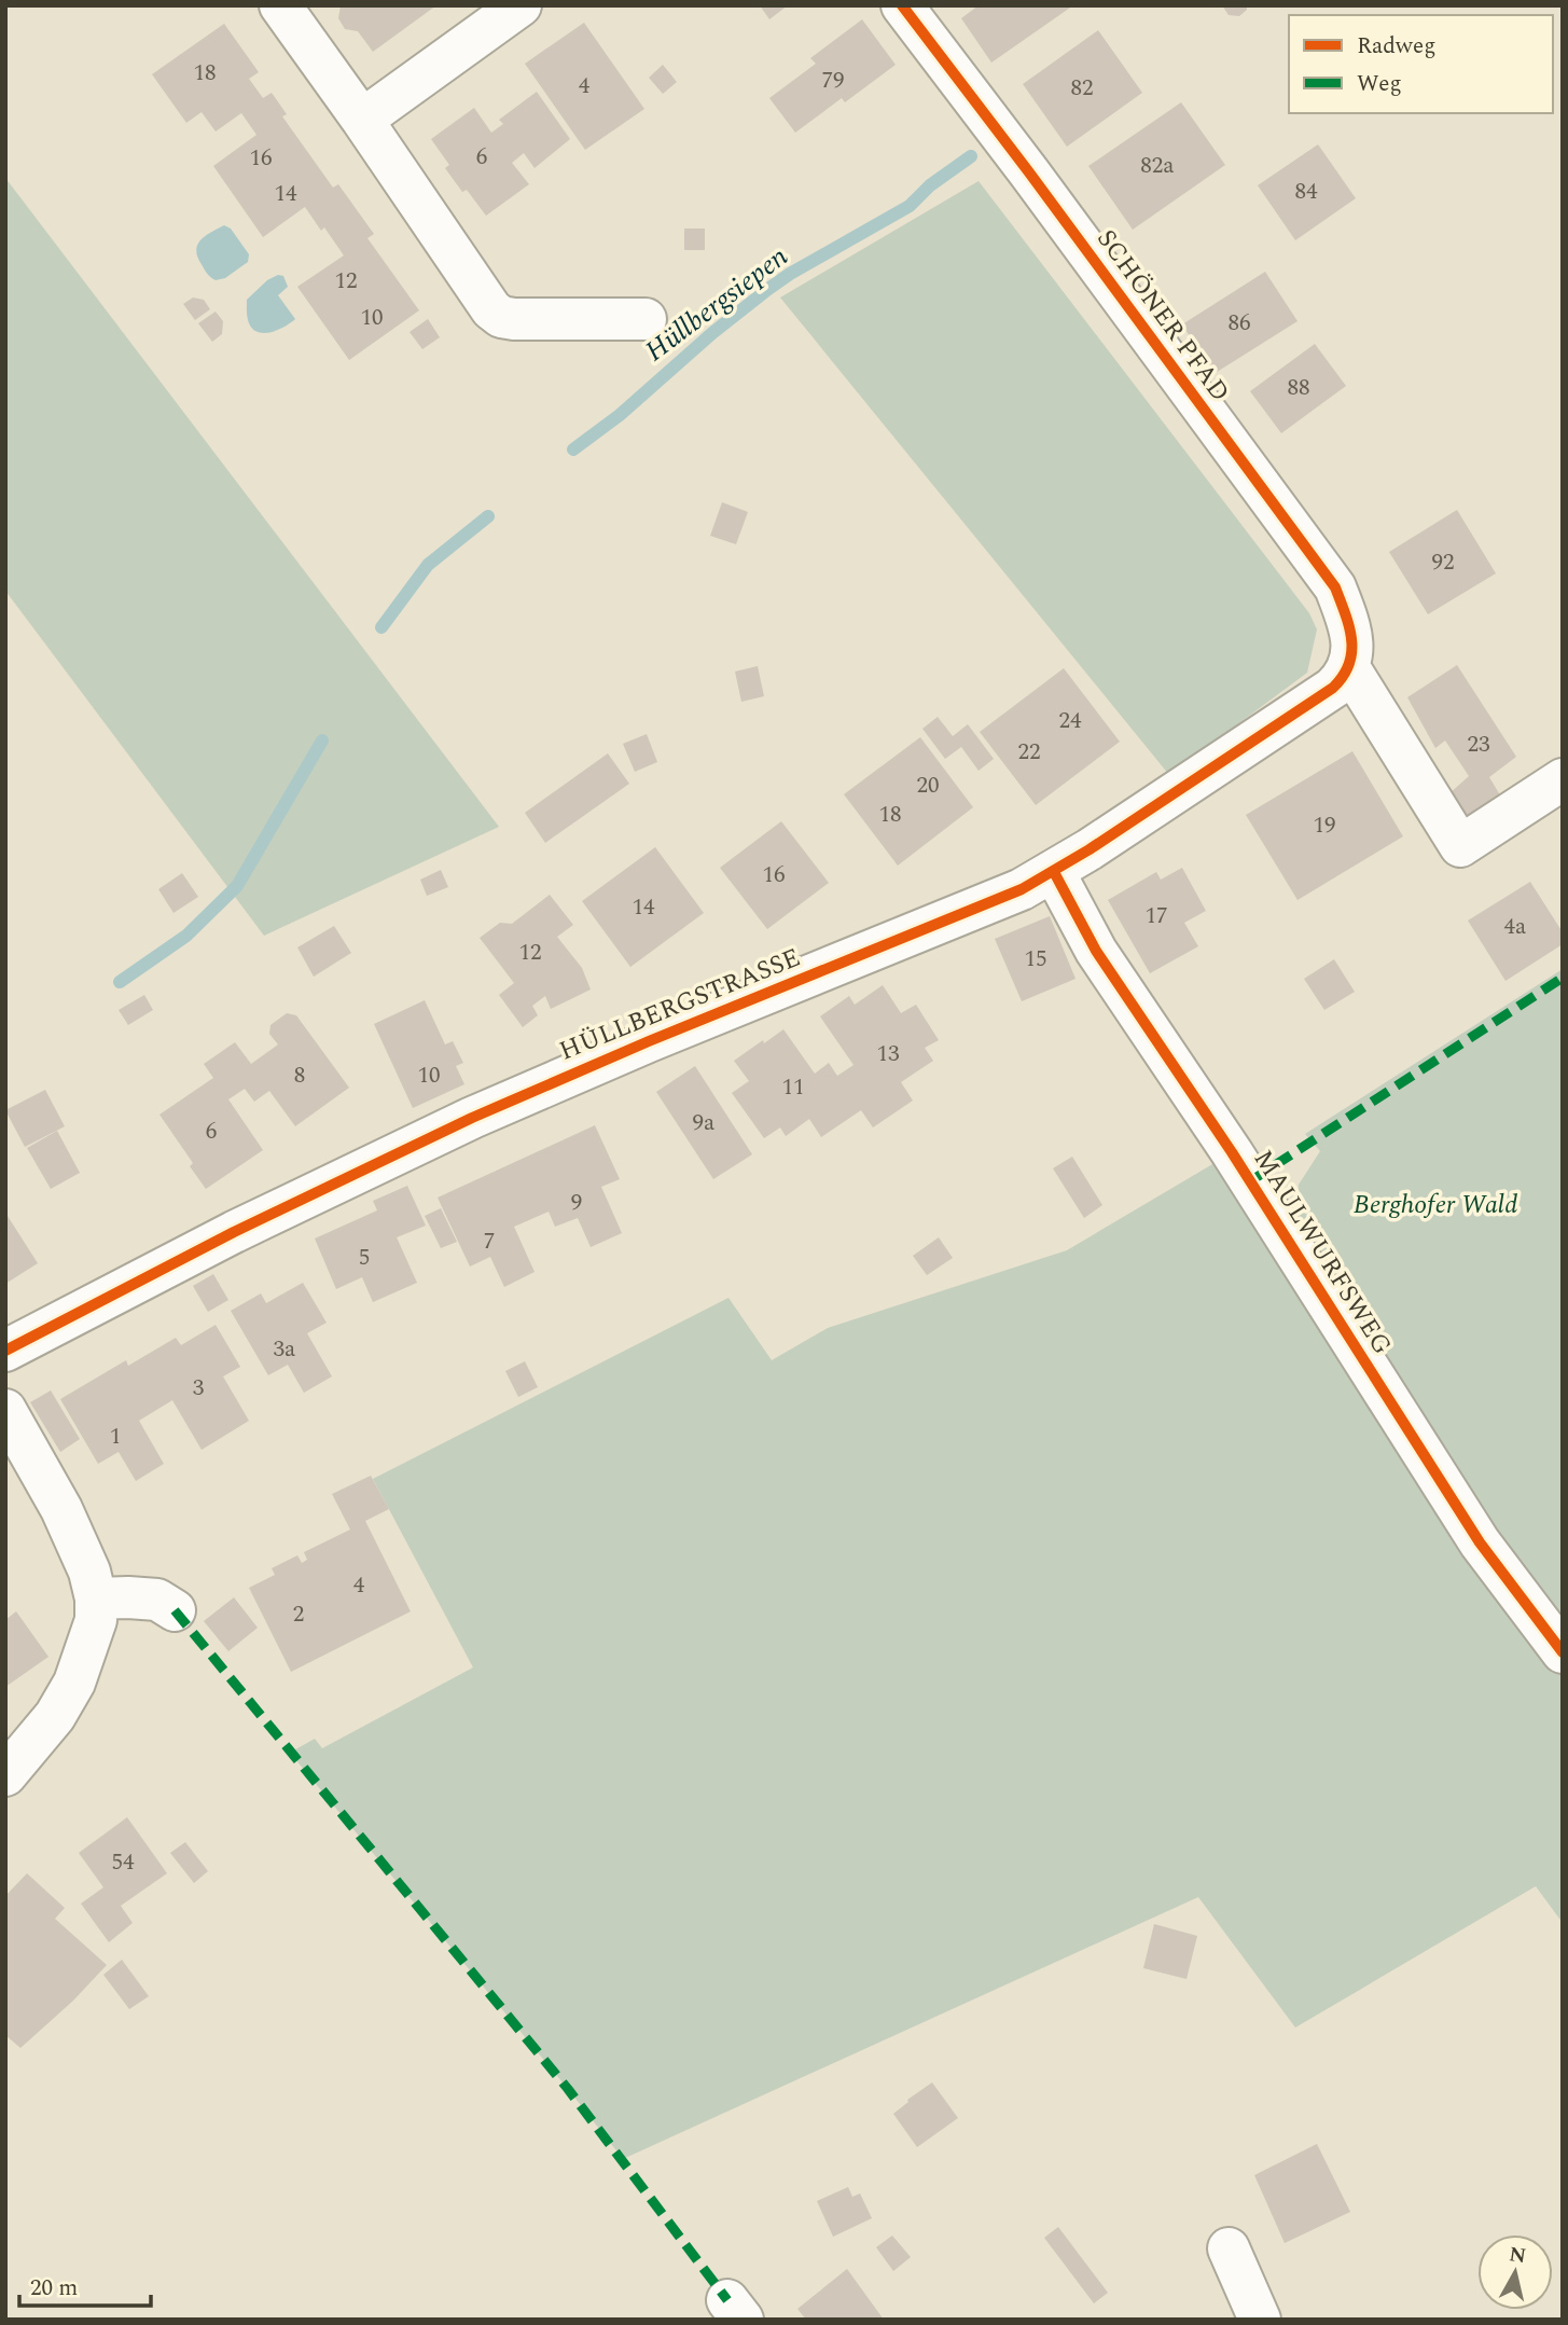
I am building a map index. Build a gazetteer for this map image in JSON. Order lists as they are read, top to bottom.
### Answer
{
  "streets": {
    "street": ["SCHÖNER PFAD", "HÜLLBERGSTRASSE", "MAULWURFSWEG"]
  },
  "crossings": [
    ["SCHÖNER PFAD", "HÜLLBERGSTRASSE"],
    ["HÜLLBERGSTRASSE", "MAULWURFSWEG"]
  ],
  "water": ["Hüllbergsiepen"],
  "parks": ["Berghofer Wald"],
  "house_numbers": [
    "18",
    "79",
    "4",
    "82",
    "6",
    "16",
    "82a",
    "84",
    "14",
    "12",
    "10",
    "86",
    "88",
    "92",
    "24",
    "23",
    "22",
    "20",
    "18",
    "19",
    "16",
    "14",
    "17",
    "4a",
    "12",
    "15",
    "13",
    "8",
    "10",
    "11",
    "9a",
    "6",
    "9",
    "7",
    "5",
    "3a",
    "3",
    "1",
    "4",
    "2",
    "54"
  ],
  "legend": ["Radweg", "Weg"],
  "scale_bar": "20 m",
  "north": "top"
}
